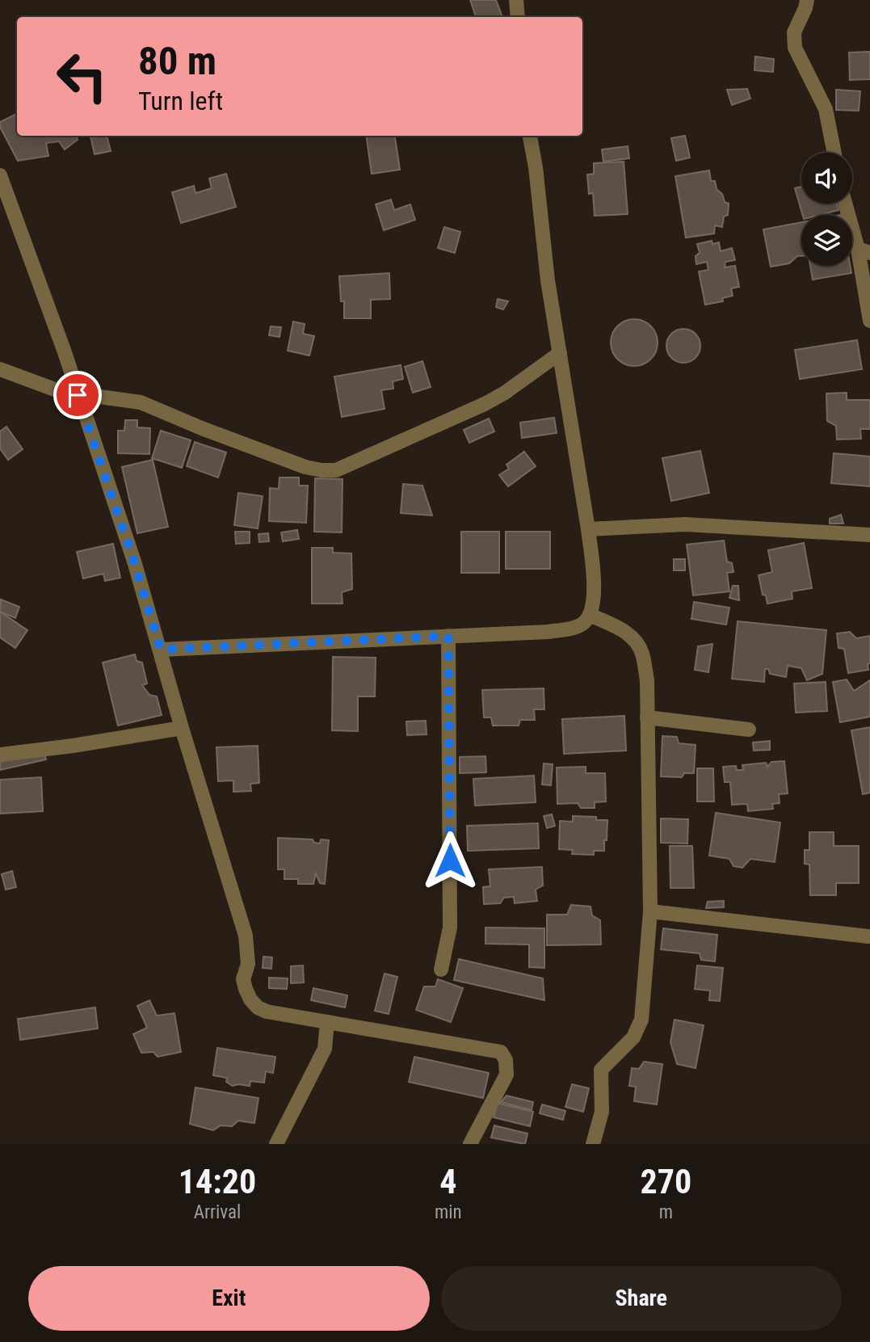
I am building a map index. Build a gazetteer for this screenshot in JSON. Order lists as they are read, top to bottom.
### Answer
{
  "page": {
    "turn": ["80 m", "Turn left"],
    "eta": [
      "14:20",
      "Arrival",
      "4",
      "min",
      "270",
      "m"
    ],
    "buttons": ["Exit", "Share"]
  }
}
